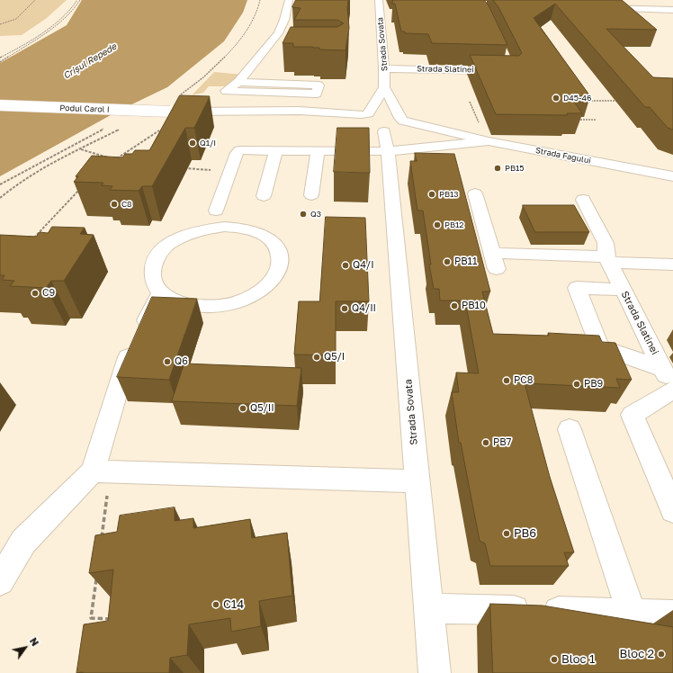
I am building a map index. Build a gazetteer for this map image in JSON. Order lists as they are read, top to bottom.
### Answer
{
  "streets": {
    "street": [
      "Strada Sovata",
      "Strada Slatinei",
      "Podul Carol I",
      "Strada Fagului"
    ]
  },
  "crossings": [
    ["Strada Sovata", "Strada Slatinei"],
    ["Strada Sovata", "Strada Fagului"],
    ["Podul Carol I", "Strada Fagului"]
  ],
  "water": ["Crișul Repede"],
  "places": [
    "D45-46",
    "Q1/I",
    "PB15",
    "PB13",
    "C8",
    "Q3",
    "PB12",
    "PB11",
    "Q4/I",
    "C9",
    "PB10",
    "Q4/II",
    "Q5/I",
    "Q6",
    "PC8",
    "PB9",
    "Q5/II",
    "PB7",
    "PB6",
    "C14",
    "Bloc 2",
    "Bloc 1"
  ],
  "north": "top right"
}
